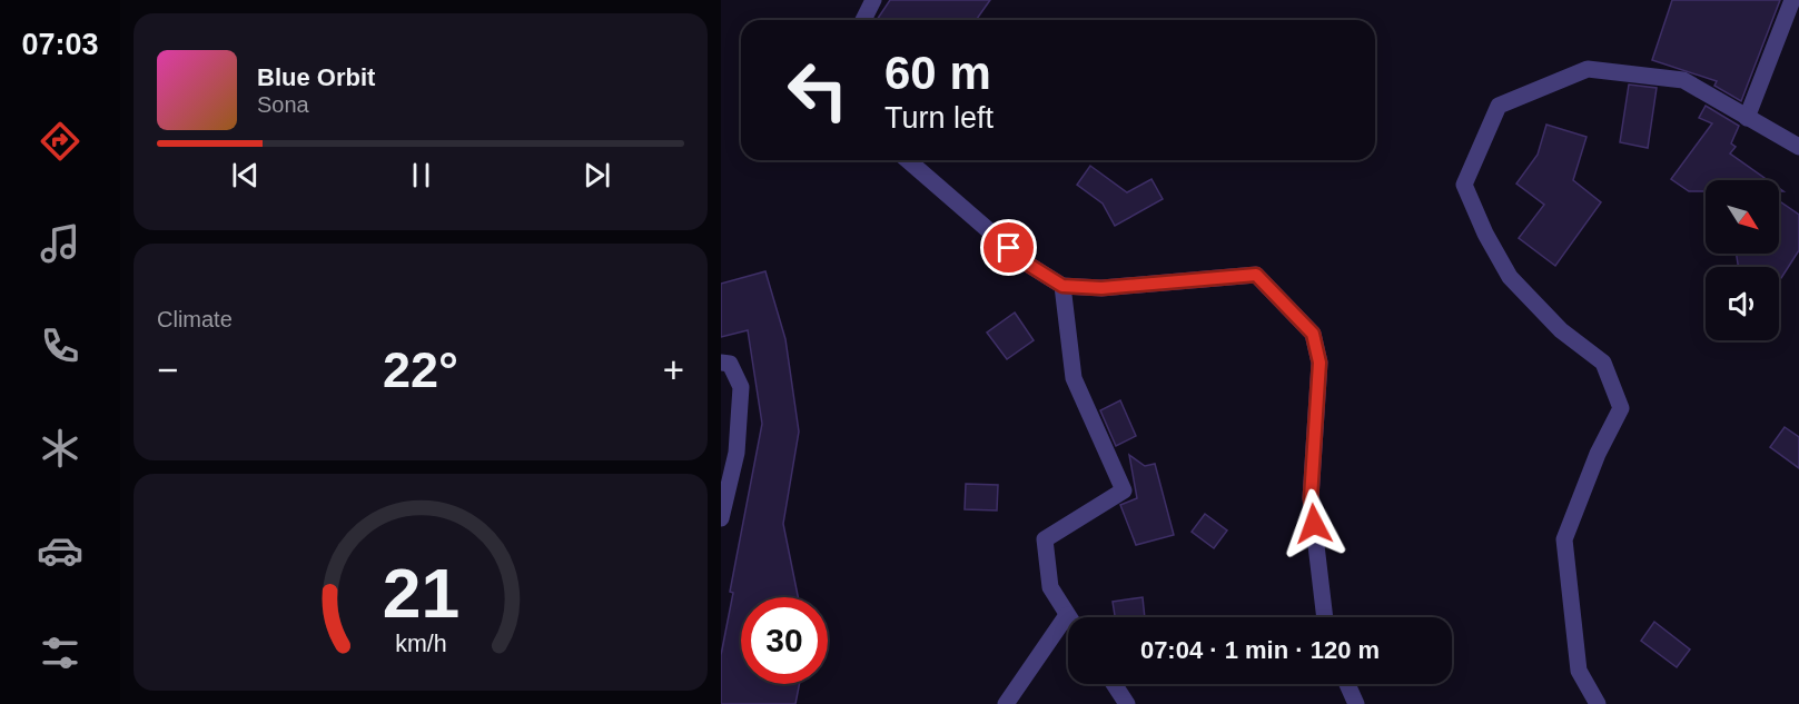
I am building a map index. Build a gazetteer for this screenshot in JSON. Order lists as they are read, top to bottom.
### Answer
{
  "north": "bottom right",
  "page": {
    "tabs": "07:03",
    "turn": ["60 m", "Turn left"],
    "song": ["Blue Orbit", "Sona"],
    "tile": "Climate",
    "heat": ["−", "22°", "+"],
    "limit": "30",
    "trip": "07:04 · 1 min · 120 m",
    "gauge": ["21", "km/h"]
  }
}
